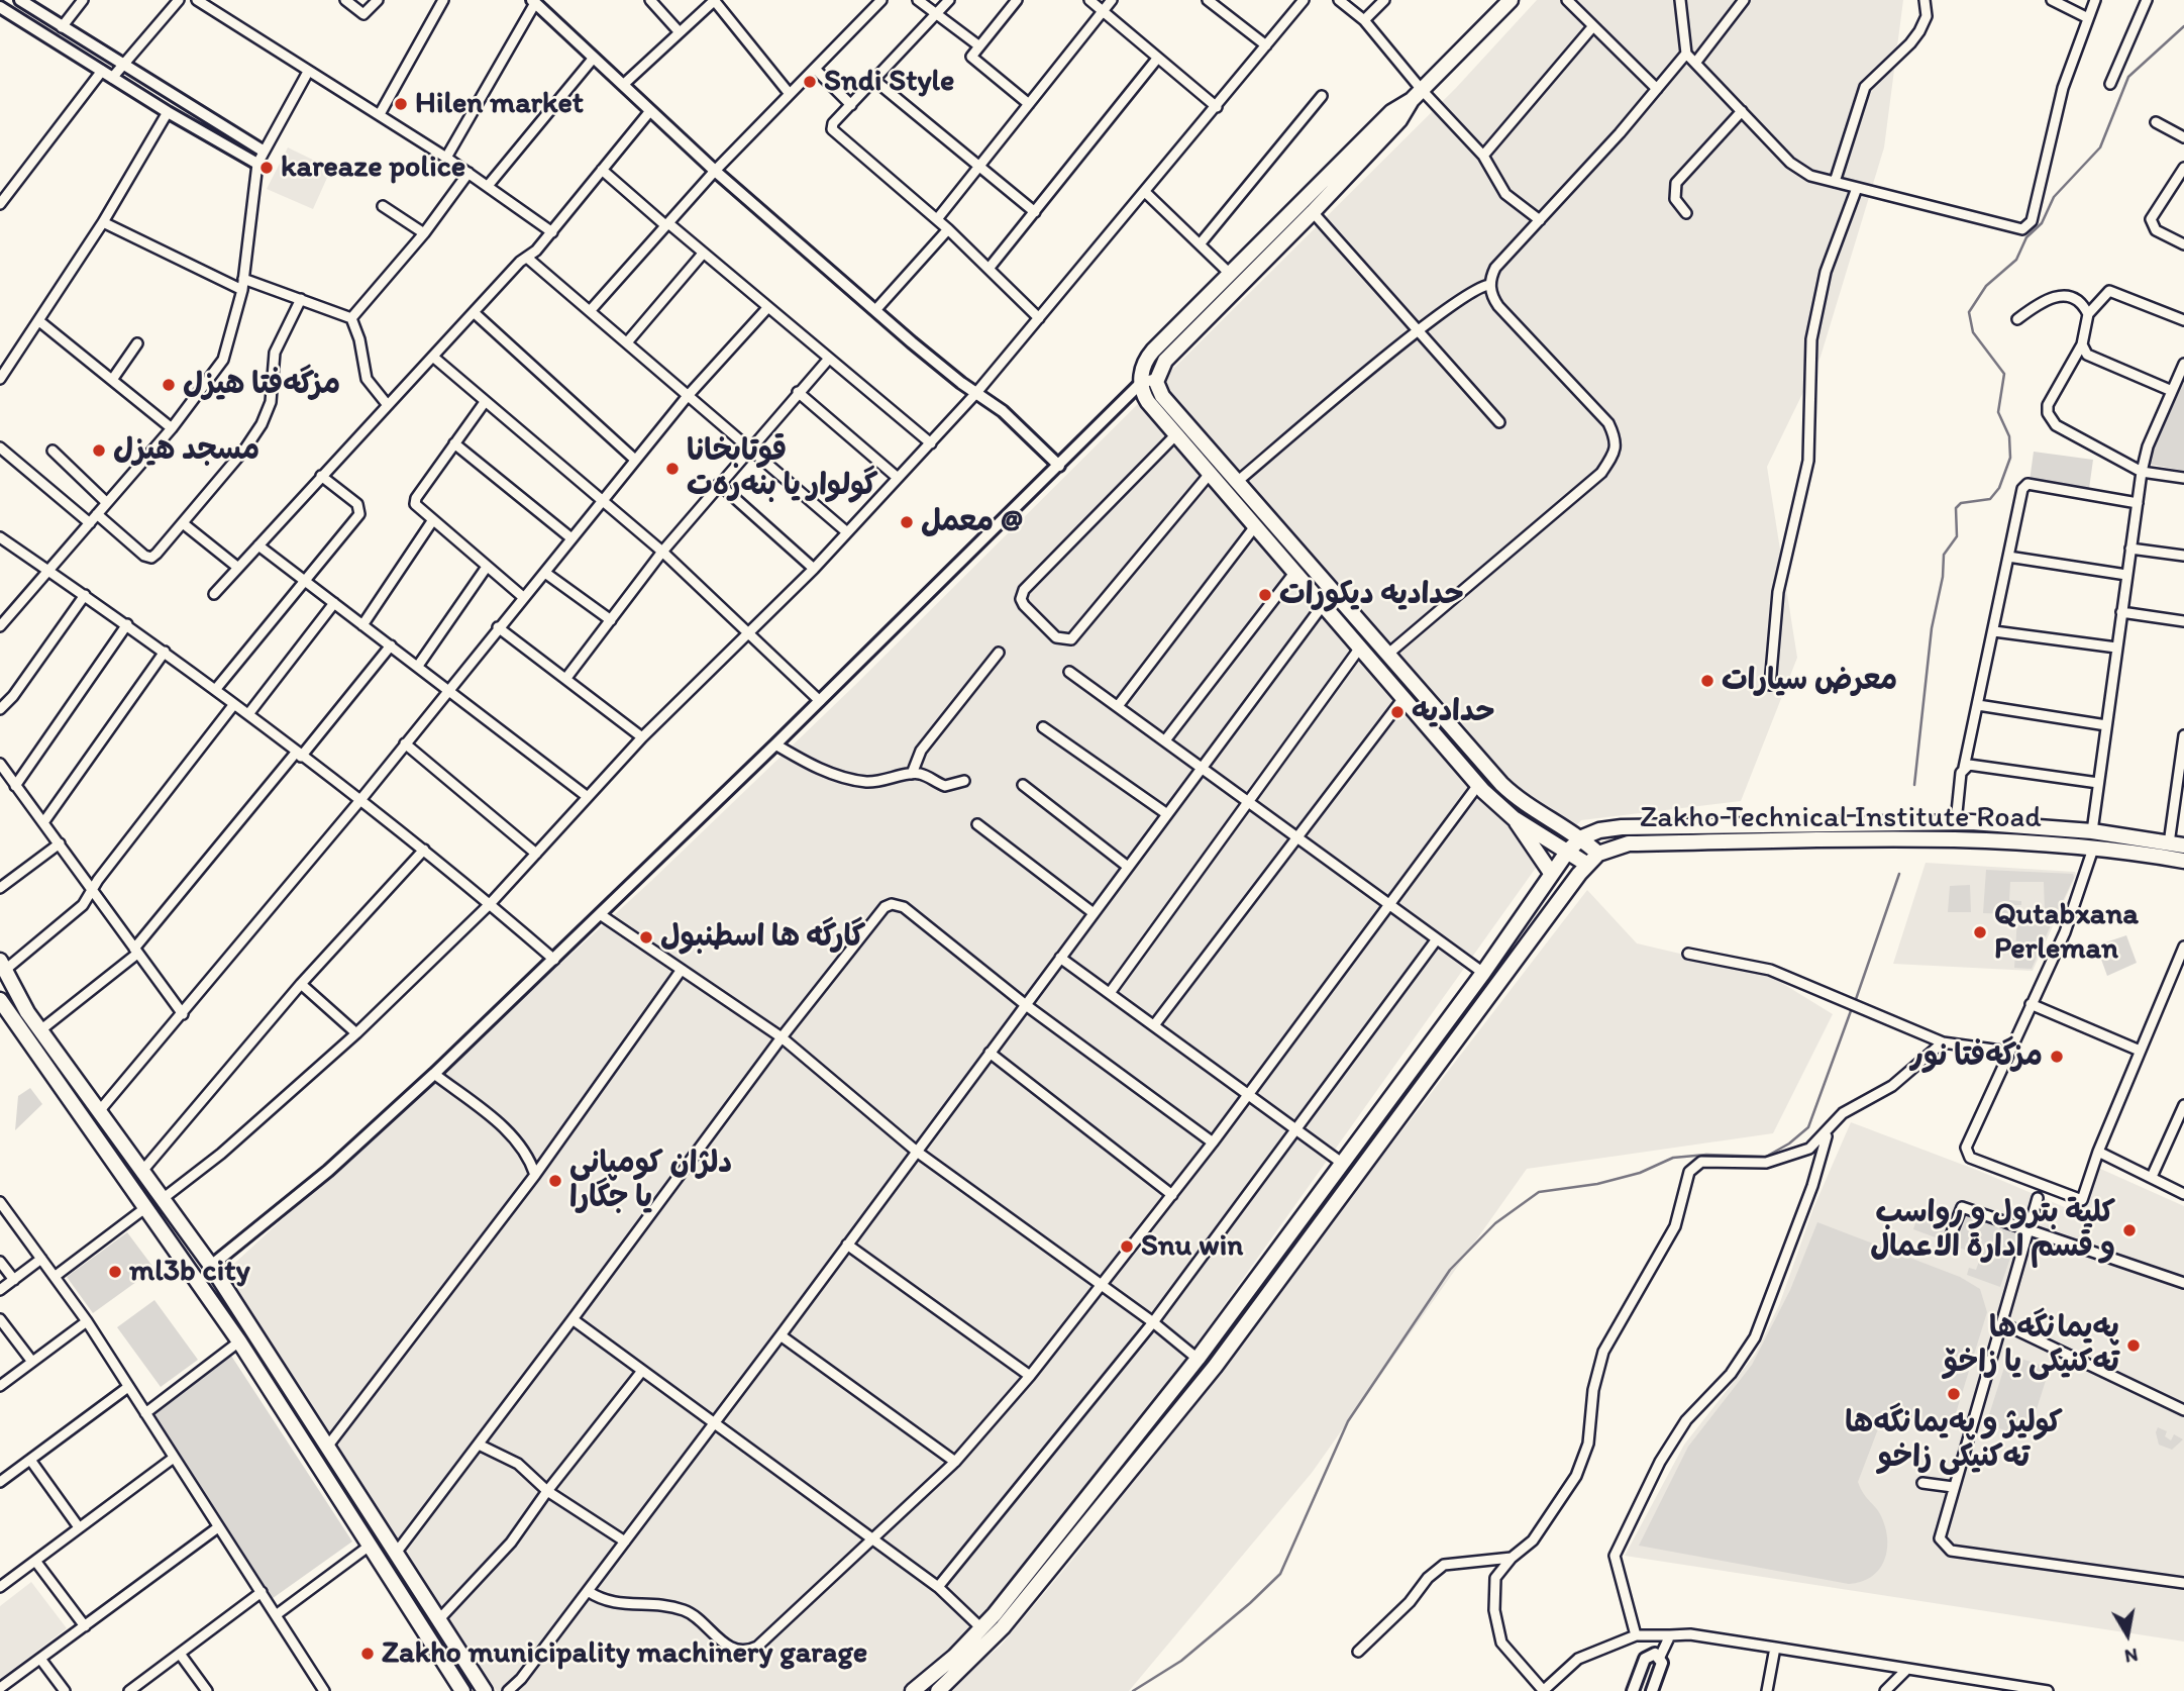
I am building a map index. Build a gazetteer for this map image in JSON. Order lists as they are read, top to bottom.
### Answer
{
  "streets": {
    "main road": ["Zakho Technical Institute Road"]
  },
  "places": [
    "Sndi Style",
    "Hilen market",
    "kareaze police",
    "مزگەفتا هیزل",
    "مسجد هيزل",
    "قوتابخانا گولوار یا بنەرەت",
    "معمل @",
    "حداديه ديكورات",
    "معرض سيارات",
    "حداديه",
    "Qutabxana Perleman",
    "گارگه ها اسطنبول",
    "مزگەفتا نور",
    "دلژان کومپانی یا جگارا",
    "كلية بترول و رواسب و قسم ادارة الاعمال",
    "Snu win",
    "ml3b city",
    "پەیمانگەها تەکنیکی یا زاخۆ",
    "كوليژ و په‌يمانگه‌ها ته‌كنيكى زاخو",
    "Zakho municipality machinery garage"
  ],
  "north": "bottom"
}
